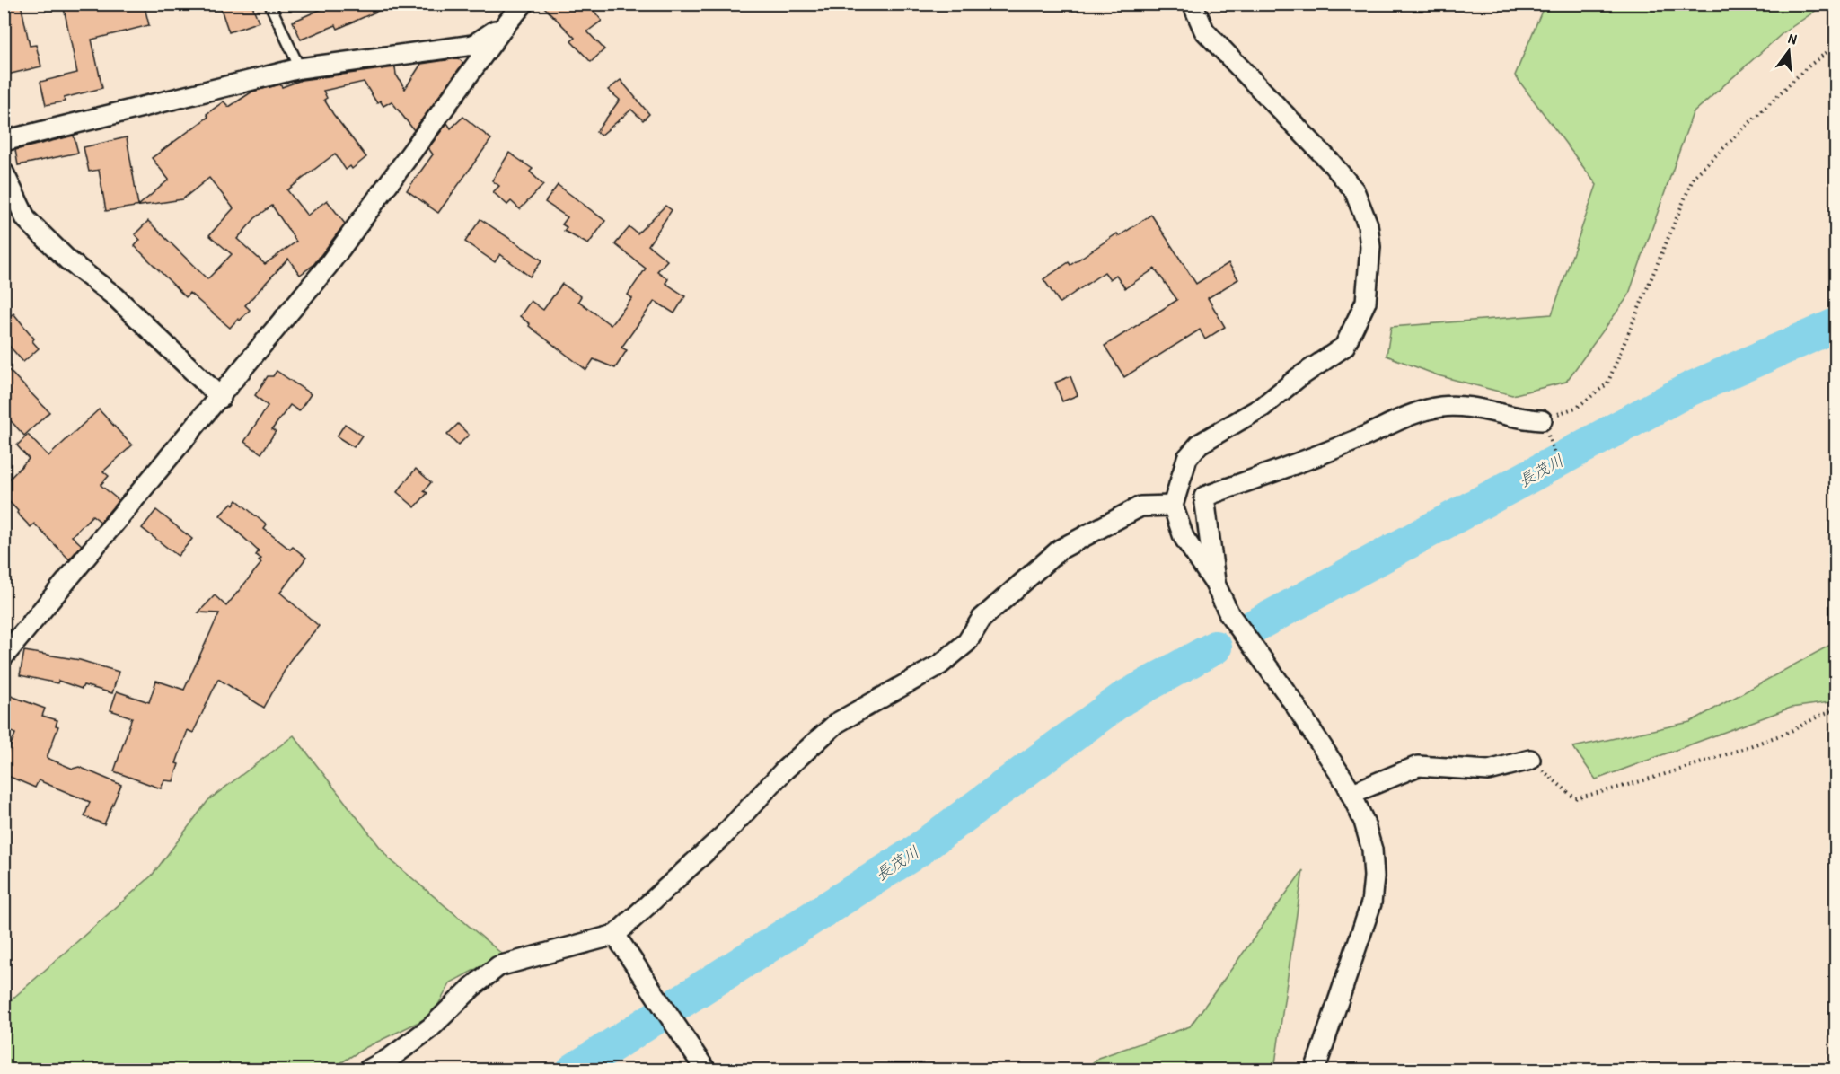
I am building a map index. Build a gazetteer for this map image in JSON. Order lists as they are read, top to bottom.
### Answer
{
  "water": ["長茂川"],
  "north": "top"
}
